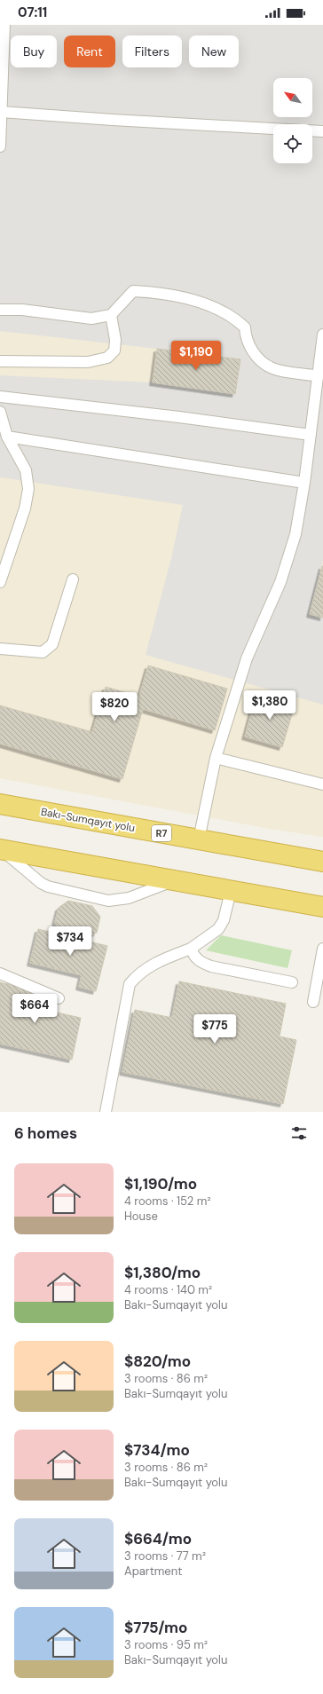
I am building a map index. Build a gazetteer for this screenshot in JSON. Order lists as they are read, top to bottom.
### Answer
{
  "streets": {
    "highway": ["Bakı-Sumqayıt yolu", "R7"]
  },
  "north": "top left",
  "page": {
    "status": "07:11",
    "chip": [
      "Buy",
      "Rent",
      "Filters",
      "New"
    ],
    "price": [
      "$1,190",
      "$1,380",
      "$820",
      "$734",
      "$664",
      "$775"
    ],
    "heading": "6 homes",
    "list": [
      {
        "name": "$1,190/mo",
        "note": "4 rooms · 152 m² · House"
      },
      {
        "name": "$1,380/mo",
        "note": "4 rooms · 140 m² · Bakı-Sumqayıt yolu"
      },
      {
        "name": "$820/mo",
        "note": "3 rooms · 86 m² · Bakı-Sumqayıt yolu"
      },
      {
        "name": "$734/mo",
        "note": "3 rooms · 86 m² · Bakı-Sumqayıt yolu"
      },
      {
        "name": "$664/mo",
        "note": "3 rooms · 77 m² · Apartment"
      },
      {
        "name": "$775/mo",
        "note": "3 rooms · 95 m² · Bakı-Sumqayıt yolu"
      }
    ]
  }
}
